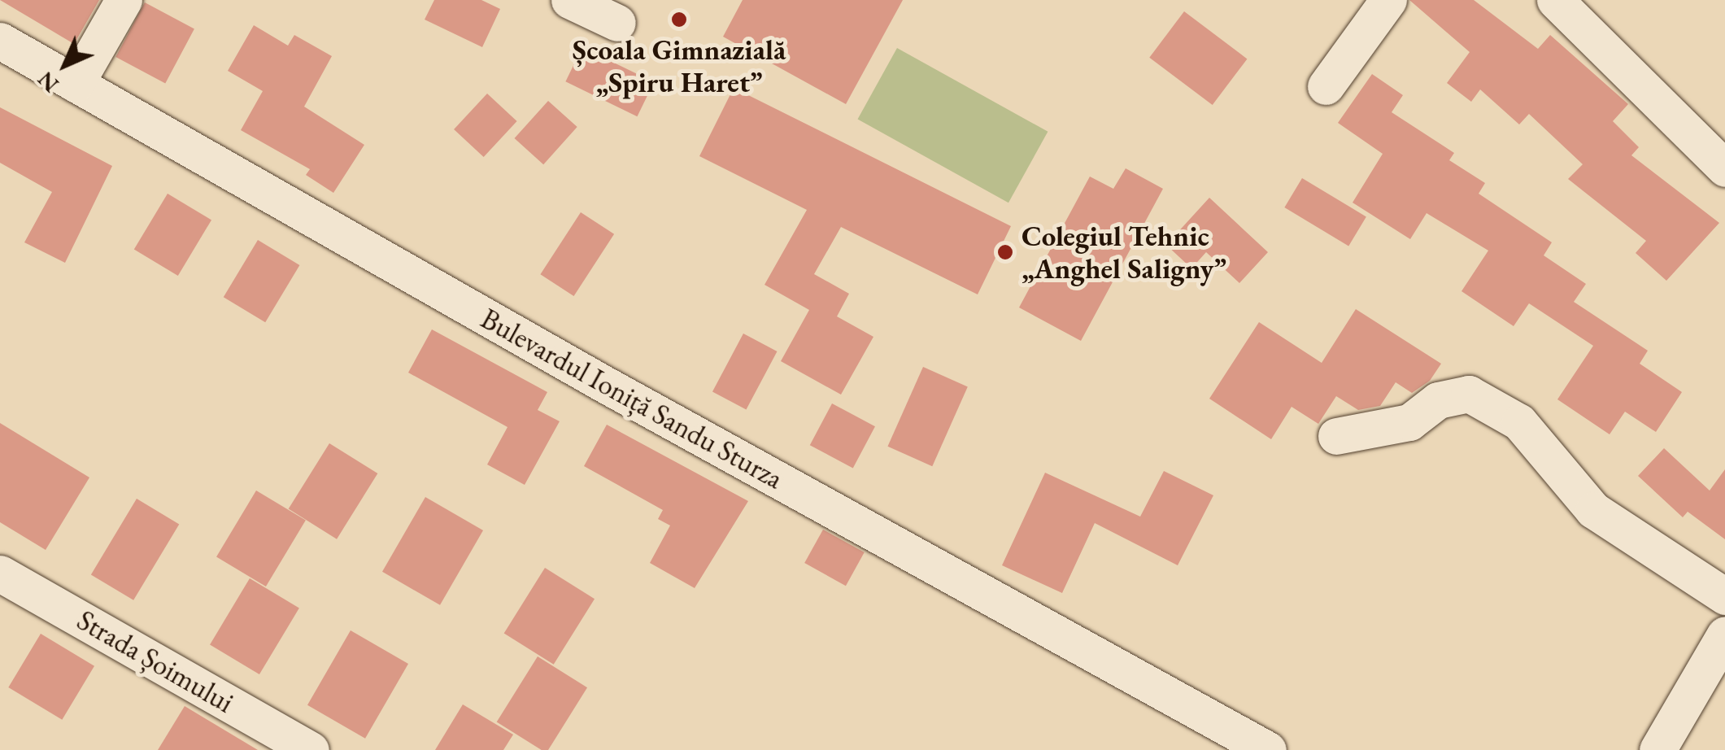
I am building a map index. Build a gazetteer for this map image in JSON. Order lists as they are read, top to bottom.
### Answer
{
  "streets": {
    "street": ["Bulevardul Ioniță Sandu Sturza", "Strada Șoimului"]
  },
  "places": ["Școala Gimnazială „Spiru Haret”", "Colegiul Tehnic „Anghel Saligny”"],
  "north": "bottom left"
}
